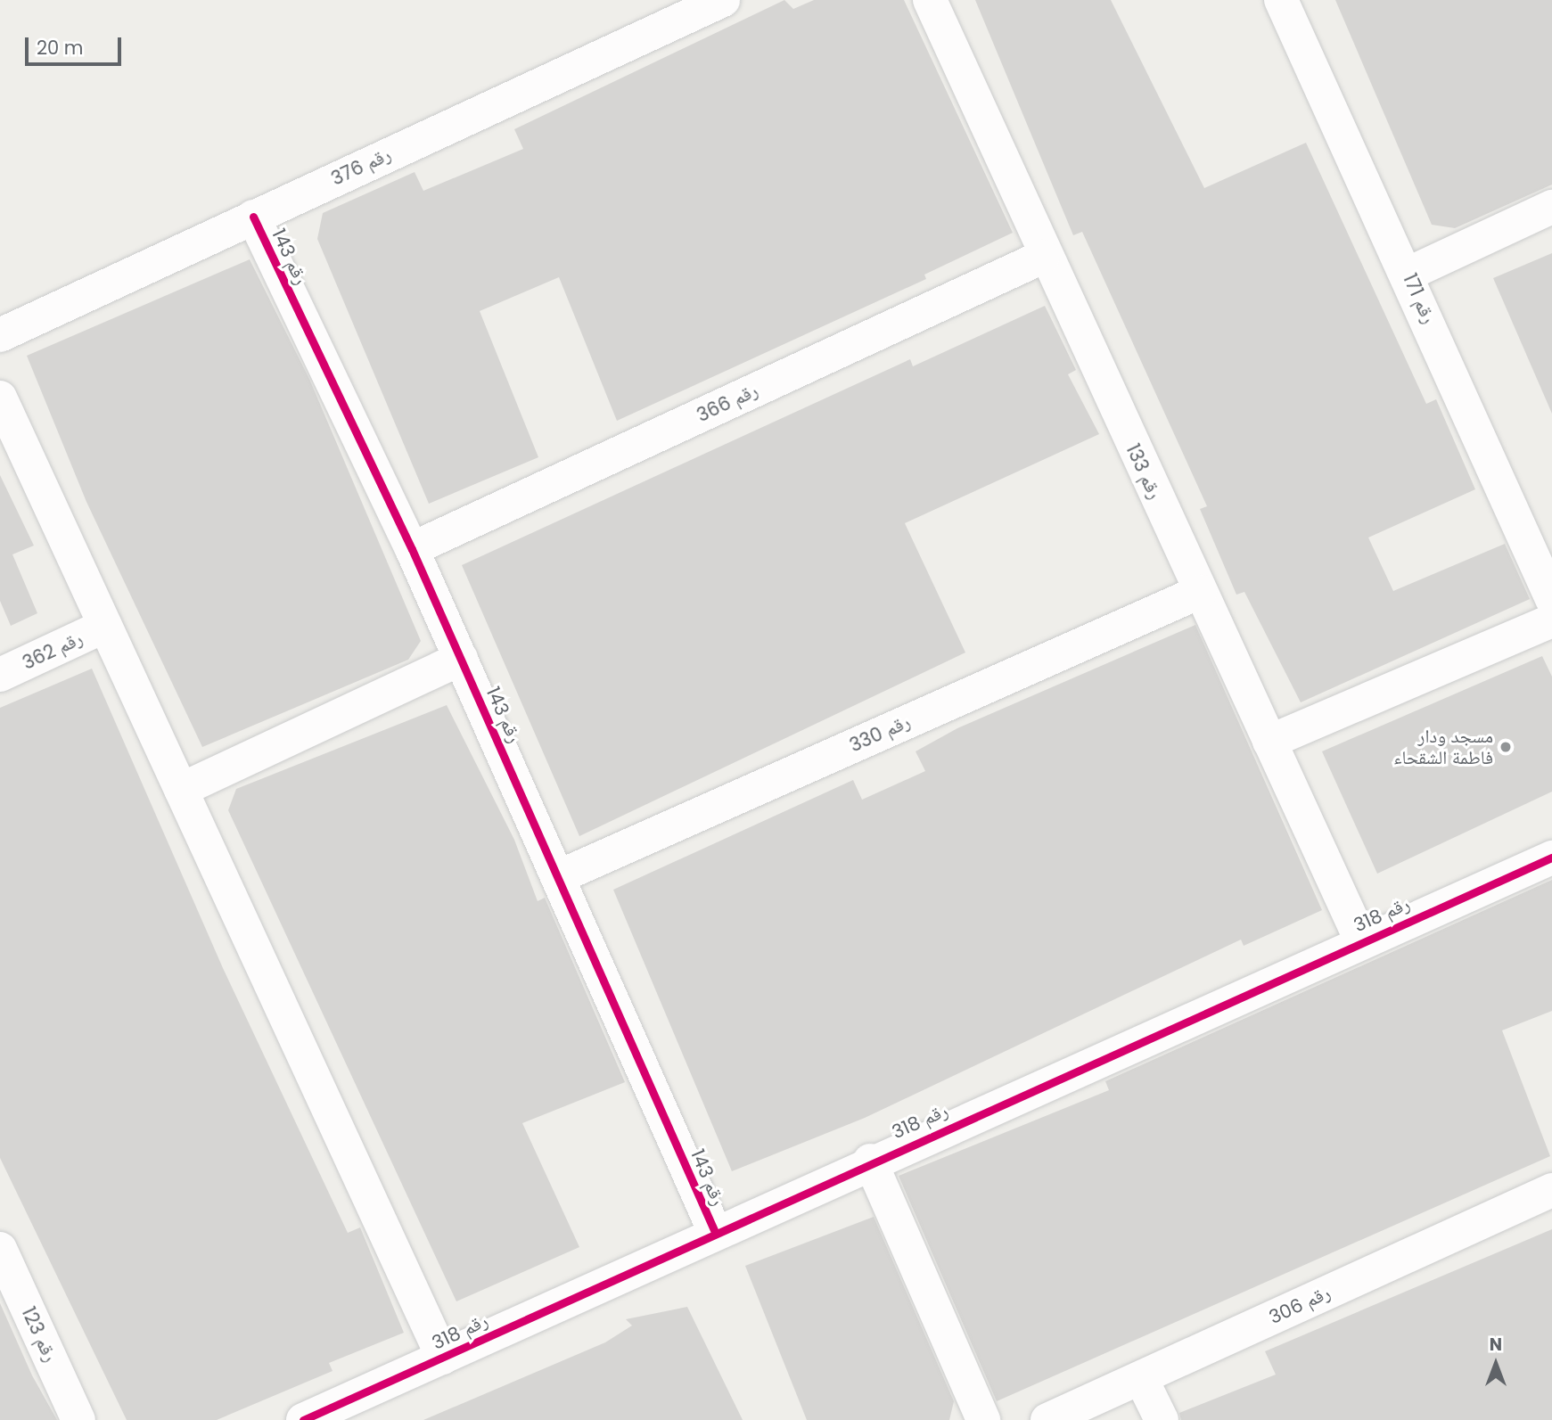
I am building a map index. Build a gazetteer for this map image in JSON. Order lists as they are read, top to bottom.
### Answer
{
  "streets": {
    "street": [
      "رقم 376",
      "رقم 143",
      "رقم 171",
      "رقم 366",
      "رقم 133",
      "رقم 362",
      "رقم 330",
      "رقم 318",
      "رقم 306",
      "رقم 123"
    ]
  },
  "crossings": [
    ["رقم 376", "رقم 143"],
    ["رقم 143", "رقم 366"],
    ["رقم 143", "رقم 330"],
    ["رقم 143", "رقم 318"],
    ["رقم 366", "رقم 133"],
    ["رقم 133", "رقم 330"],
    ["رقم 133", "رقم 318"]
  ],
  "places": ["مسجد ودار فاطمة الشقحاء"],
  "scale_bar": "20 m",
  "north": "top"
}
